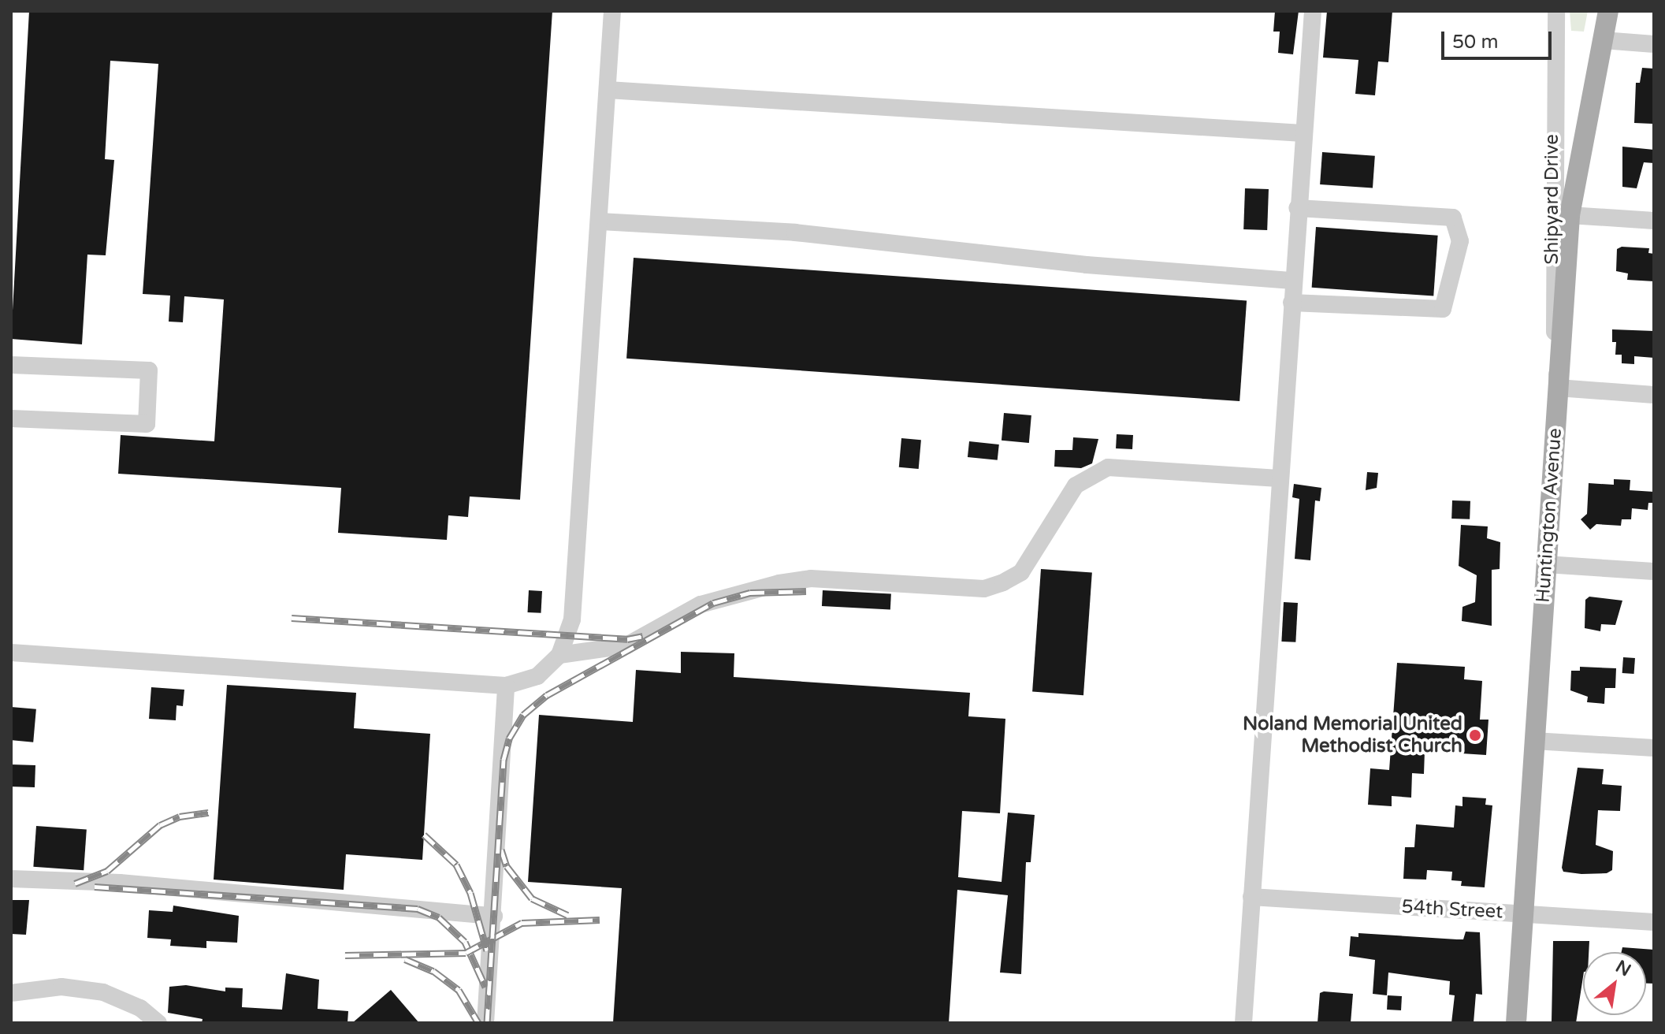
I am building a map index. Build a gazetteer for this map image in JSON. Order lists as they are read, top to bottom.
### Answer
{
  "streets": {
    "main road": ["Huntington Avenue"],
    "street": ["Shipyard Drive", "54th Street"]
  },
  "crossings": [
    ["Shipyard Drive", "Huntington Avenue"],
    ["Huntington Avenue", "54th Street"]
  ],
  "places": ["Noland Memorial United Methodist Church"],
  "scale_bar": "50 m",
  "north": "top right"
}
